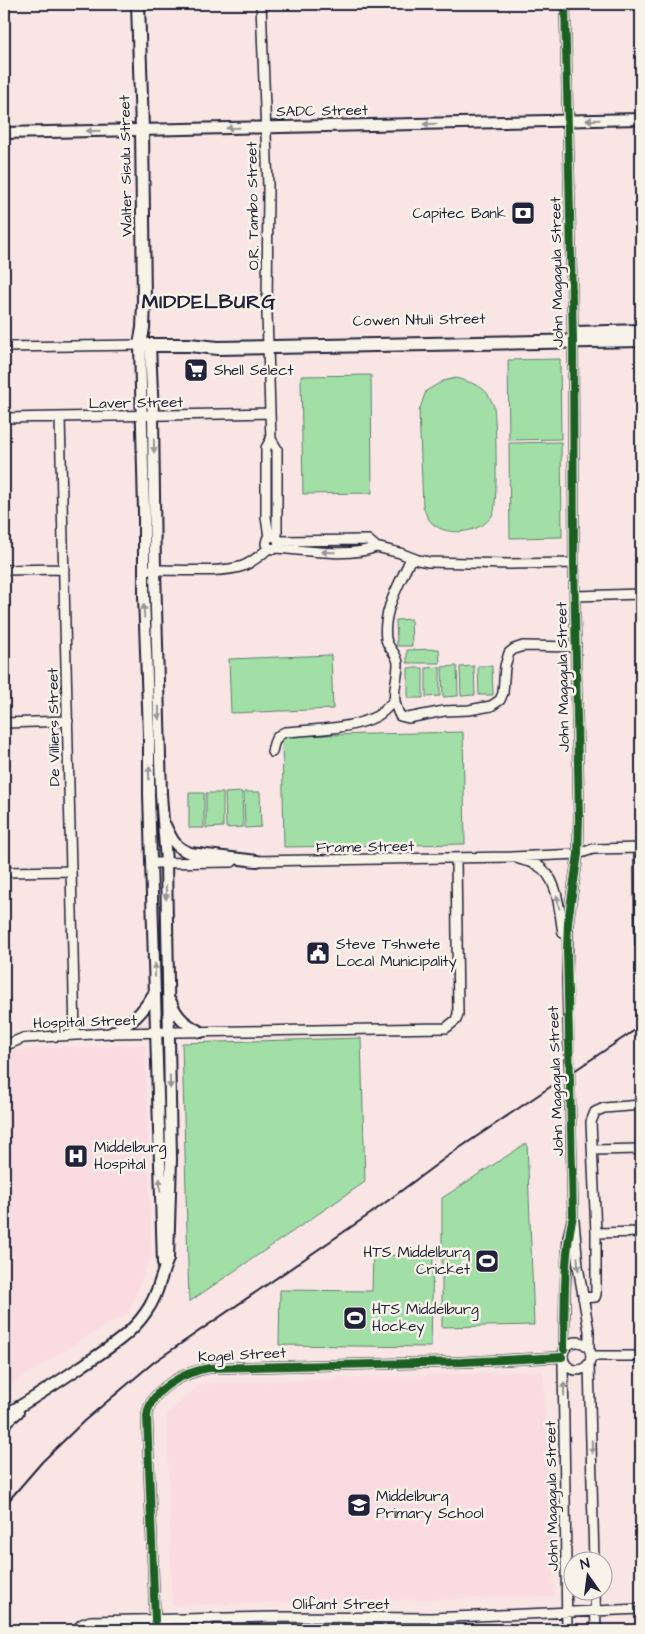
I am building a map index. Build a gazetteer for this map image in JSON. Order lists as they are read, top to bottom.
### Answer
{
  "streets": {
    "highway": ["Walter Sisulu Street", "Cowen Ntuli Street"],
    "main road": ["SADC Street"],
    "street": [
      "O.R. Tambo Street",
      "John Magagula Street",
      "Laver Street",
      "De Villiers Street",
      "Frame Street",
      "Hospital Street",
      "Kogel Street",
      "Olifant Street"
    ]
  },
  "crossings": [
    ["SADC Street", "Walter Sisulu Street"],
    ["SADC Street", "O.R. Tambo Street"],
    ["SADC Street", "John Magagula Street"],
    ["Walter Sisulu Street", "Cowen Ntuli Street"],
    ["O.R. Tambo Street", "Cowen Ntuli Street"],
    ["O.R. Tambo Street", "Laver Street"],
    ["John Magagula Street", "Cowen Ntuli Street"],
    ["John Magagula Street", "Frame Street"],
    ["John Magagula Street", "Kogel Street"],
    ["John Magagula Street", "Olifant Street"],
    ["Laver Street", "De Villiers Street"],
    ["De Villiers Street", "Hospital Street"],
    ["Frame Street", "Hospital Street"],
    ["Kogel Street", "Olifant Street"]
  ],
  "one_way": ["SADC Street"],
  "districts": ["MIDDELBURG"],
  "places": {
    "bank": ["Capitec Bank"],
    "supermarket": ["Shell Select"],
    "public building": ["Steve Tshwete Local Municipality"],
    "hospital": ["Middelburg Hospital"],
    "sports": ["HTS Middelburg Cricket", "HTS Middelburg Hockey"],
    "school or university": ["Middelburg Primary School"]
  },
  "north": "top"
}
